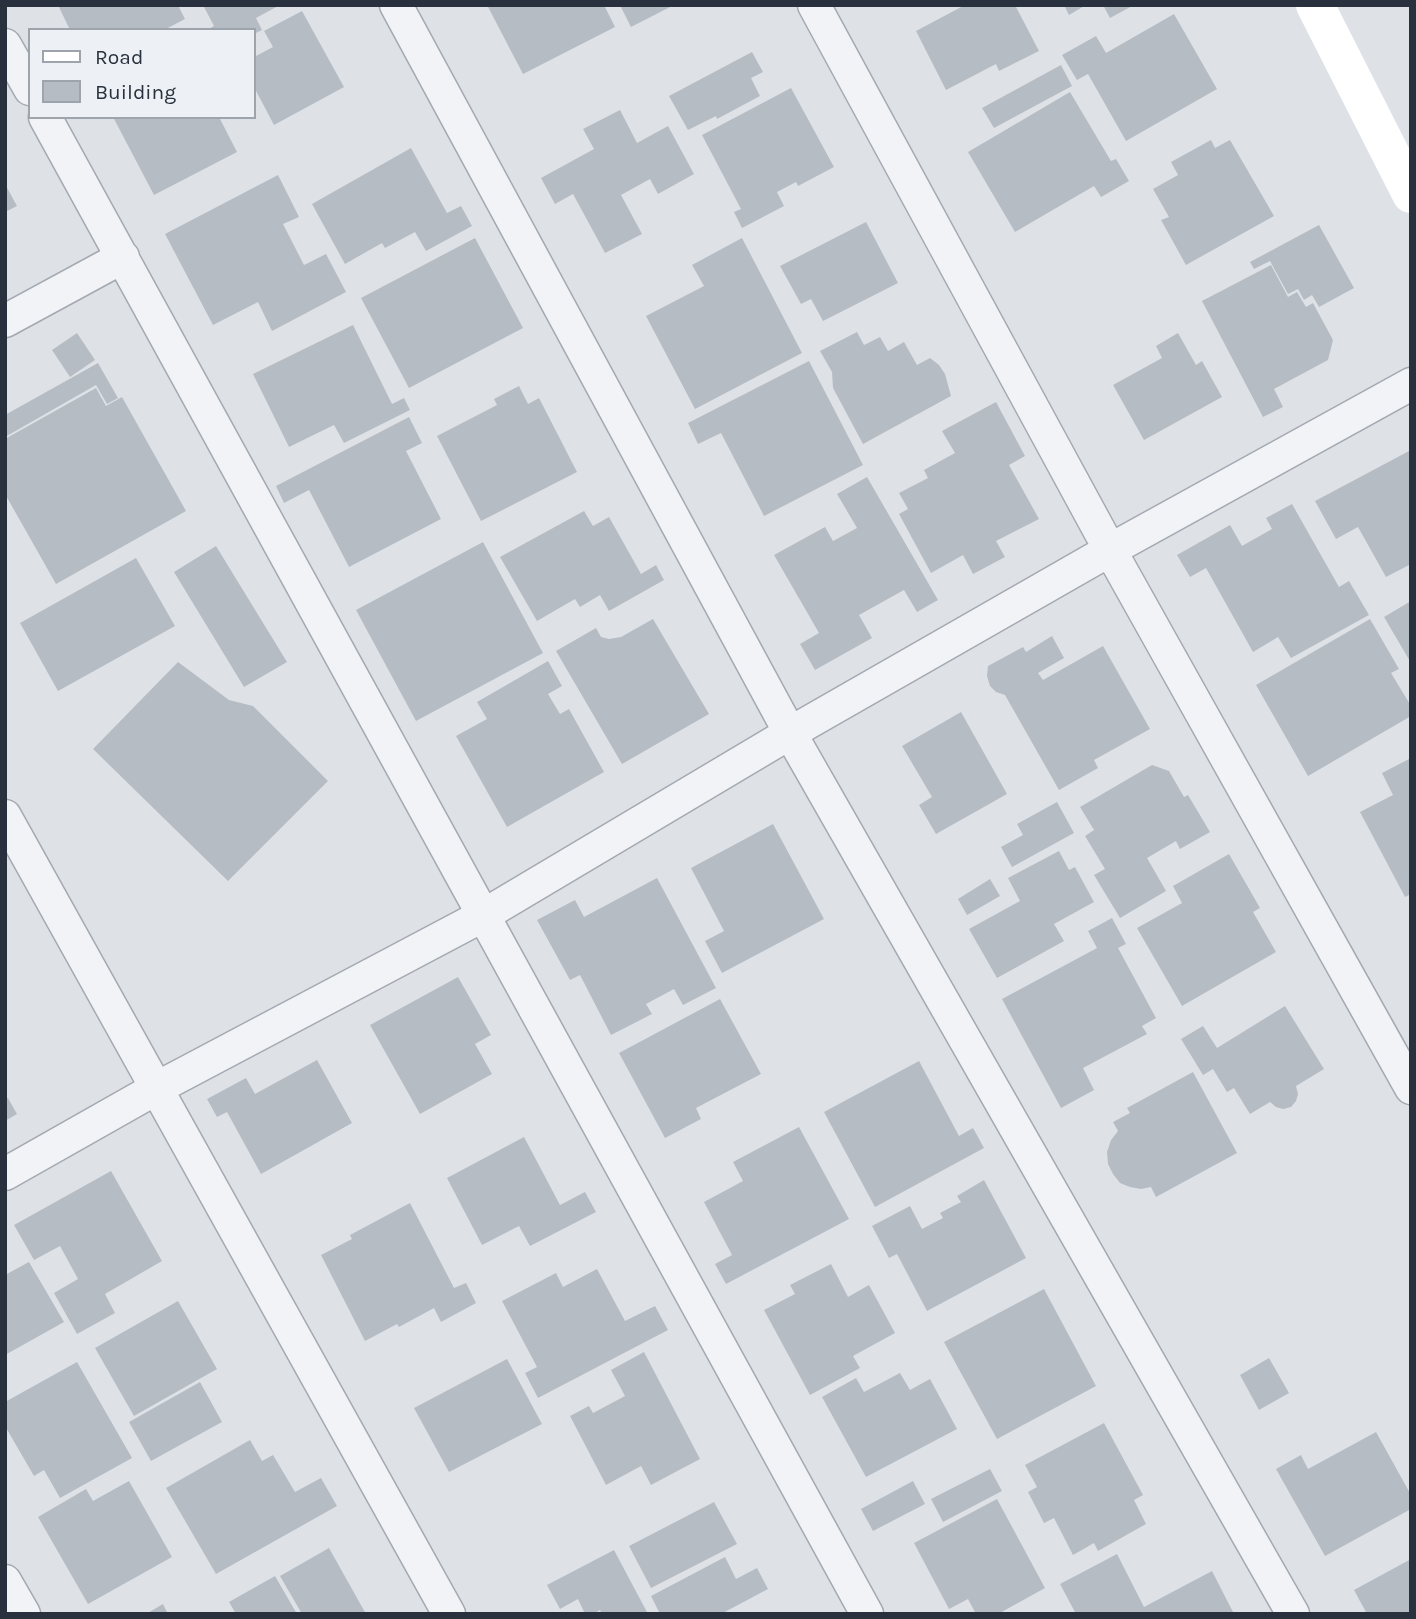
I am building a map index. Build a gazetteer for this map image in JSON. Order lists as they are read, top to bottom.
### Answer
{
  "legend": ["Road", "Building"]
}
